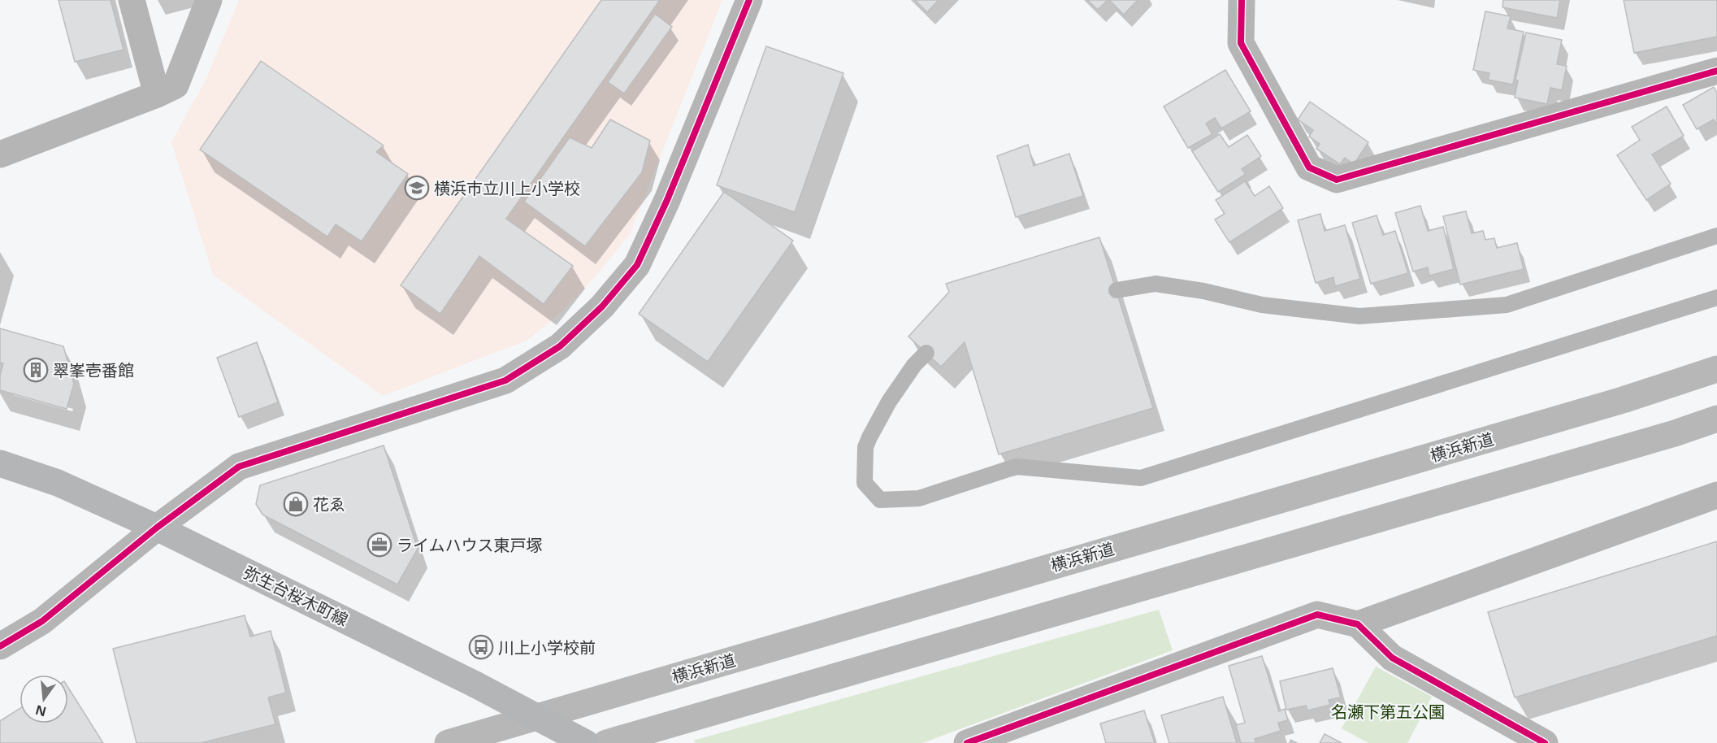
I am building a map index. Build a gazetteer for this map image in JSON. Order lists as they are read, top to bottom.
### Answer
{
  "streets": {
    "highway": ["横浜新道"],
    "main road": ["弥生台桜木町線"]
  },
  "parks": ["名瀬下第五公園"],
  "places": {
    "school or university": ["横浜市立川上小学校"],
    "building": ["翠峯壱番館"],
    "shop": ["花ゑ"],
    "office": ["ライムハウス東戸塚"],
    "bus stop": ["川上小学校前"]
  },
  "north": "bottom"
}
